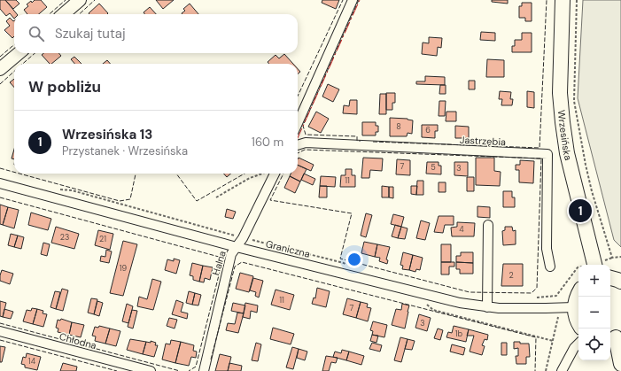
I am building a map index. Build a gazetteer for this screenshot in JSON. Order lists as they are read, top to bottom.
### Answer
{
  "streets": {
    "main road": ["Wrzesińska"],
    "street": [
      "Jastrzębia",
      "Graniczna",
      "Halna",
      "Chłodna"
    ]
  },
  "crossings": [
    ["Graniczna", "Halna"]
  ],
  "house_numbers": [
    "8",
    "6",
    "7",
    "5",
    "3",
    "11",
    "4",
    "23",
    "21",
    "19",
    "2",
    "11",
    "7",
    "3",
    "1b",
    "14"
  ],
  "page": {
    "search": "Szukaj tutaj",
    "heading": "W pobliżu",
    "list": [
      {
        "mark": "1",
        "name": "Wrzesińska 13",
        "note": "Przystanek · Wrzesińska",
        "value": "160 m"
      }
    ],
    "pins": "1",
    "map_buttons": ["+", "−"]
  }
}
